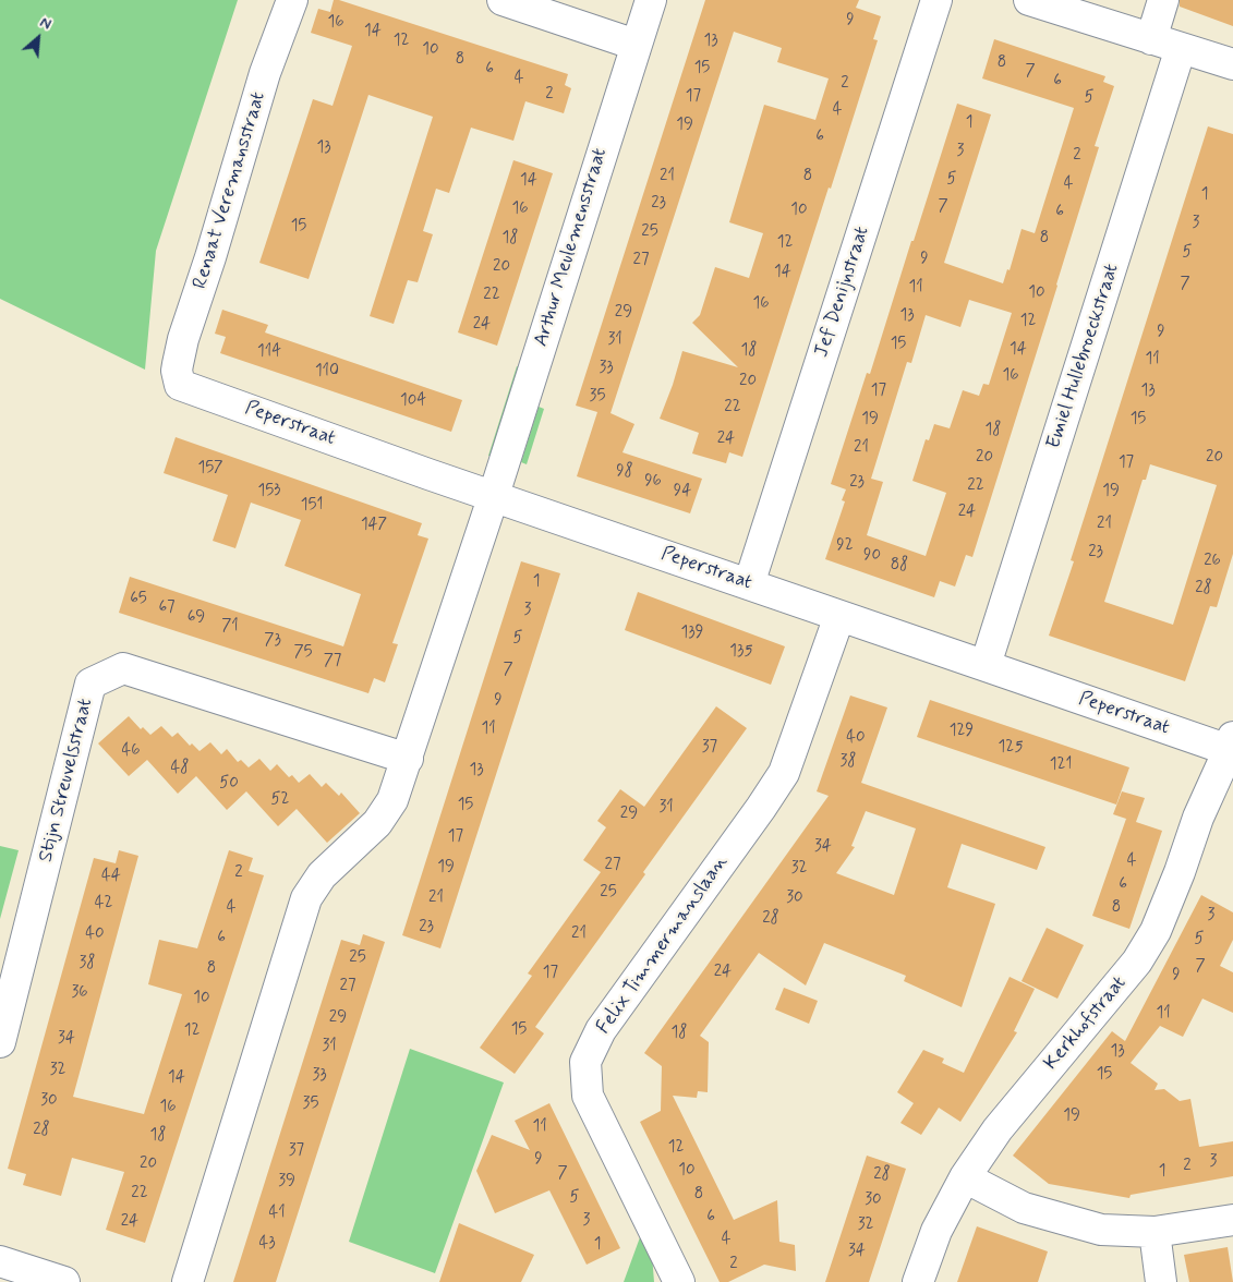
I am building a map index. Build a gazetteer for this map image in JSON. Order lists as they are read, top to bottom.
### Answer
{
  "streets": {
    "street": [
      "Renaat Veremansstraat",
      "Arthur Meulemensstraat",
      "Jef Denijnstraat",
      "Emiel Hullebroeckstraat",
      "Peperstraat",
      "Stijn Streuvelsstraat",
      "Felix Timmermanslaan",
      "Kerkhofstraat"
    ]
  },
  "crossings": [
    ["Renaat Veremansstraat", "Peperstraat"],
    ["Arthur Meulemensstraat", "Peperstraat"],
    ["Jef Denijnstraat", "Peperstraat"],
    ["Emiel Hullebroeckstraat", "Peperstraat"],
    ["Peperstraat", "Felix Timmermanslaan"],
    ["Peperstraat", "Kerkhofstraat"]
  ],
  "house_numbers": [
    "9",
    "16",
    "14",
    "12",
    "13",
    "10",
    "8",
    "8",
    "15",
    "6",
    "7",
    "4",
    "6",
    "2",
    "2",
    "17",
    "5",
    "4",
    "1",
    "19",
    "6",
    "13",
    "3",
    "2",
    "21",
    "8",
    "5",
    "14",
    "4",
    "1",
    "23",
    "7",
    "16",
    "10",
    "6",
    "3",
    "15",
    "25",
    "18",
    "8",
    "12",
    "5",
    "9",
    "27",
    "20",
    "14",
    "7",
    "11",
    "10",
    "22",
    "16",
    "29",
    "13",
    "12",
    "24",
    "9",
    "31",
    "15",
    "14",
    "18",
    "114",
    "11",
    "33",
    "110",
    "16",
    "20",
    "17",
    "13",
    "35",
    "104",
    "22",
    "19",
    "15",
    "18",
    "24",
    "21",
    "20",
    "20",
    "17",
    "157",
    "98",
    "96",
    "23",
    "22",
    "153",
    "94",
    "19",
    "151",
    "24",
    "21",
    "147",
    "92",
    "23",
    "90",
    "26",
    "88",
    "1",
    "28",
    "65",
    "67",
    "3",
    "69",
    "71",
    "139",
    "5",
    "73",
    "135",
    "75",
    "77",
    "7",
    "9",
    "11",
    "129",
    "40",
    "37",
    "125",
    "46",
    "38",
    "121",
    "48",
    "13",
    "50",
    "52",
    "15",
    "31",
    "29",
    "17",
    "34",
    "4",
    "27",
    "19",
    "32",
    "2",
    "44",
    "6",
    "25",
    "21",
    "30",
    "42",
    "4",
    "8",
    "3",
    "28",
    "23",
    "40",
    "21",
    "6",
    "5",
    "25",
    "38",
    "7",
    "8",
    "24",
    "17",
    "9",
    "27",
    "36",
    "10",
    "11",
    "29",
    "15",
    "12",
    "18",
    "34",
    "31",
    "13",
    "32",
    "15",
    "33",
    "14",
    "30",
    "35",
    "16",
    "19",
    "11",
    "28",
    "18",
    "12",
    "37",
    "9",
    "3",
    "20",
    "2",
    "10",
    "1",
    "7",
    "28",
    "39",
    "22",
    "8",
    "5",
    "30",
    "41",
    "6",
    "3",
    "24",
    "32",
    "4",
    "43",
    "1",
    "34",
    "2"
  ],
  "north": "top right"
}
